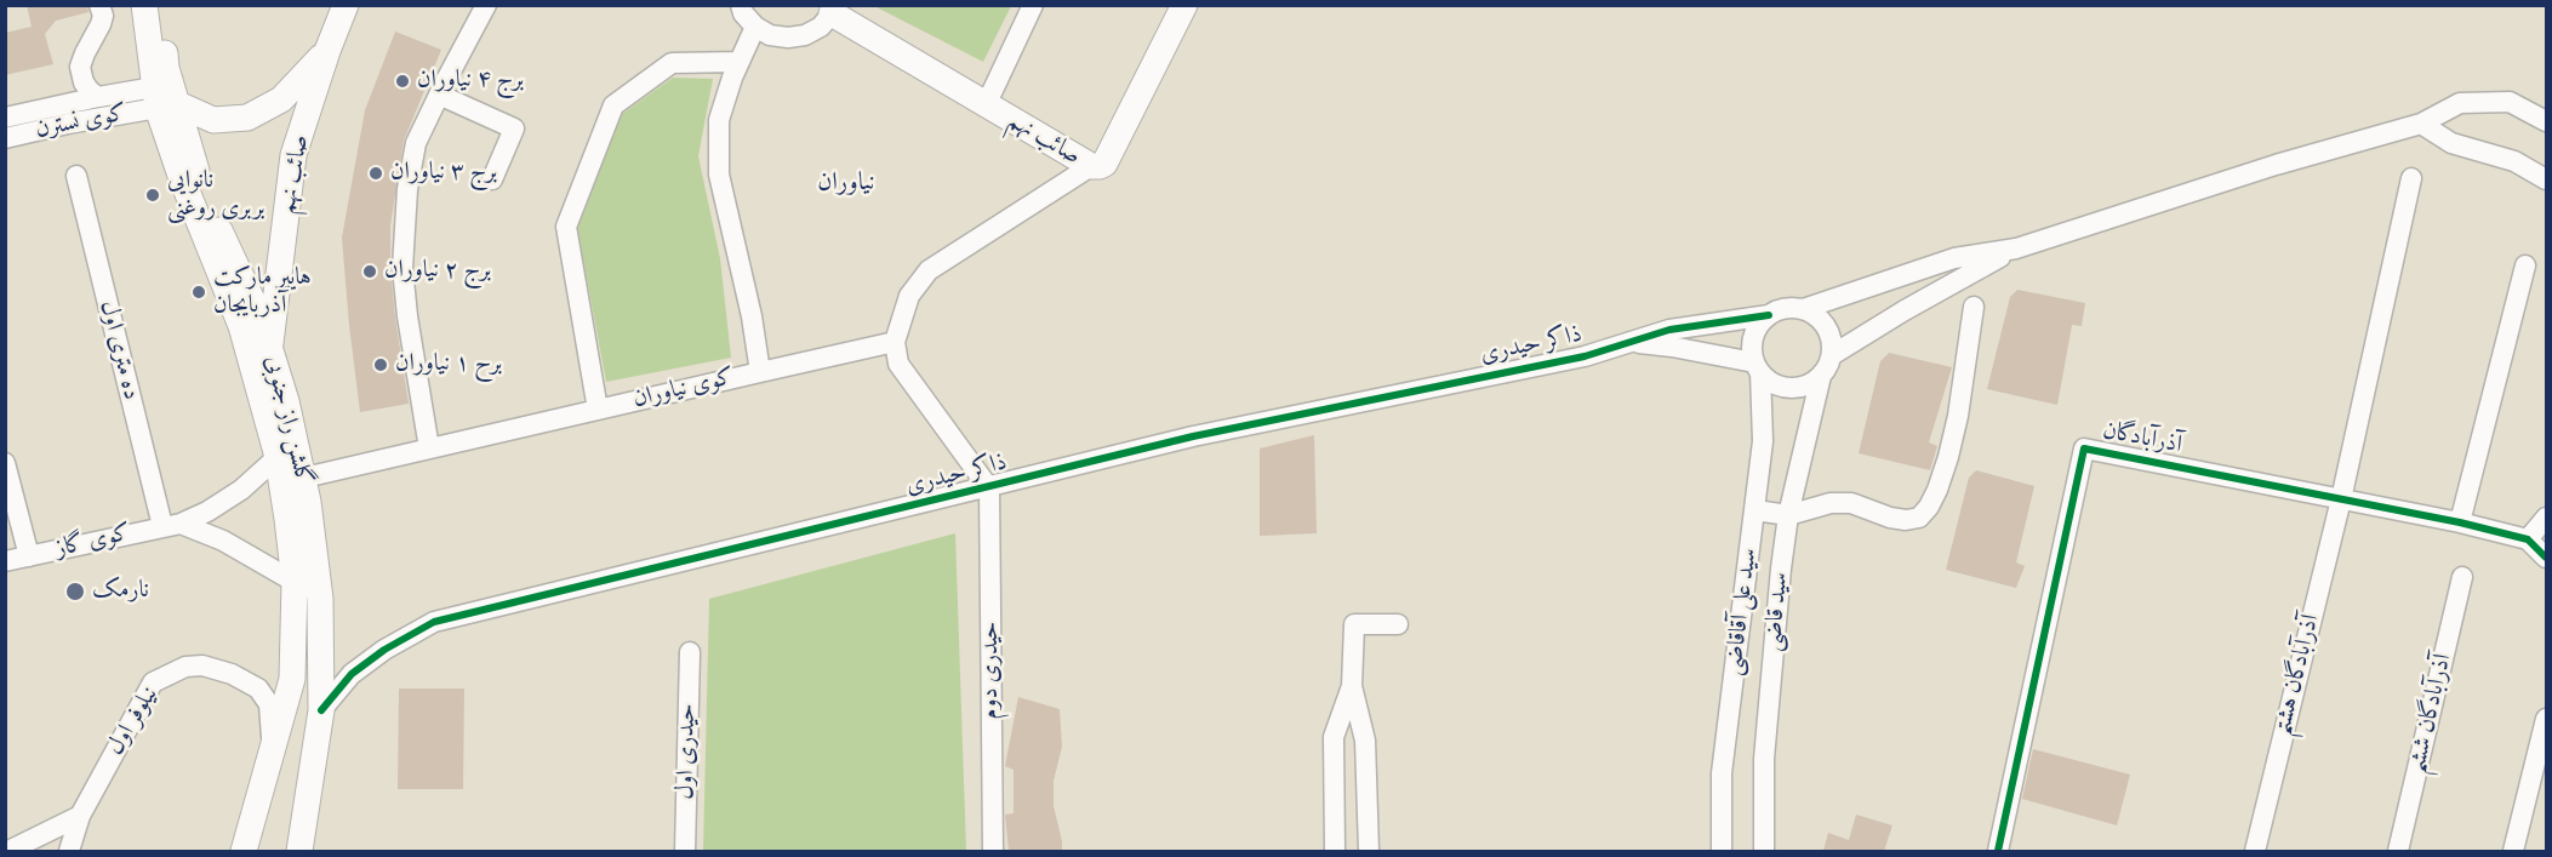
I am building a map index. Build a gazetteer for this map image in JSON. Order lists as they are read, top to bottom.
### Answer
{
  "streets": {
    "main road": ["صائب نهم", "گلشن راز جنوبی", "نیلوفر اول"],
    "street": [
      "کوی نسترن",
      "ذاکر حیدری",
      "ده متری اول",
      "کوی نیاوران",
      "آذرآبادگان",
      "کوی گاز",
      "سید علی آقاقاضی",
      "سید قاضی",
      "حیدری دوم",
      "آذرآبادگان هشتم",
      "آذرآبادگان ششم",
      "حیدری اول"
    ]
  },
  "crossings": [
    ["کوی نسترن", "گلشن راز جنوبی"],
    ["صائب نهم", "گلشن راز جنوبی"],
    ["ذاکر حیدری", "گلشن راز جنوبی"],
    ["ذاکر حیدری", "سید علی آقاقاضی"],
    ["ذاکر حیدری", "سید قاضی"],
    ["ذاکر حیدری", "حیدری دوم"],
    ["ده متری اول", "کوی گاز"],
    ["کوی نیاوران", "گلشن راز جنوبی"],
    ["گلشن راز جنوبی", "کوی گاز"],
    ["گلشن راز جنوبی", "نیلوفر اول"],
    ["آذرآبادگان", "آذرآبادگان هشتم"],
    ["سید علی آقاقاضی", "سید قاضی"]
  ],
  "districts": ["نیاوران"],
  "places": [
    "برج ۴ نیاوران",
    "برج ۳ نیاوران",
    "نانوایی بربری روغنی",
    "برج ۲ نیاوران",
    "هایپر مارکت آذربایجان",
    "برح ۱ نیاوران",
    "نارمک"
  ]
}
